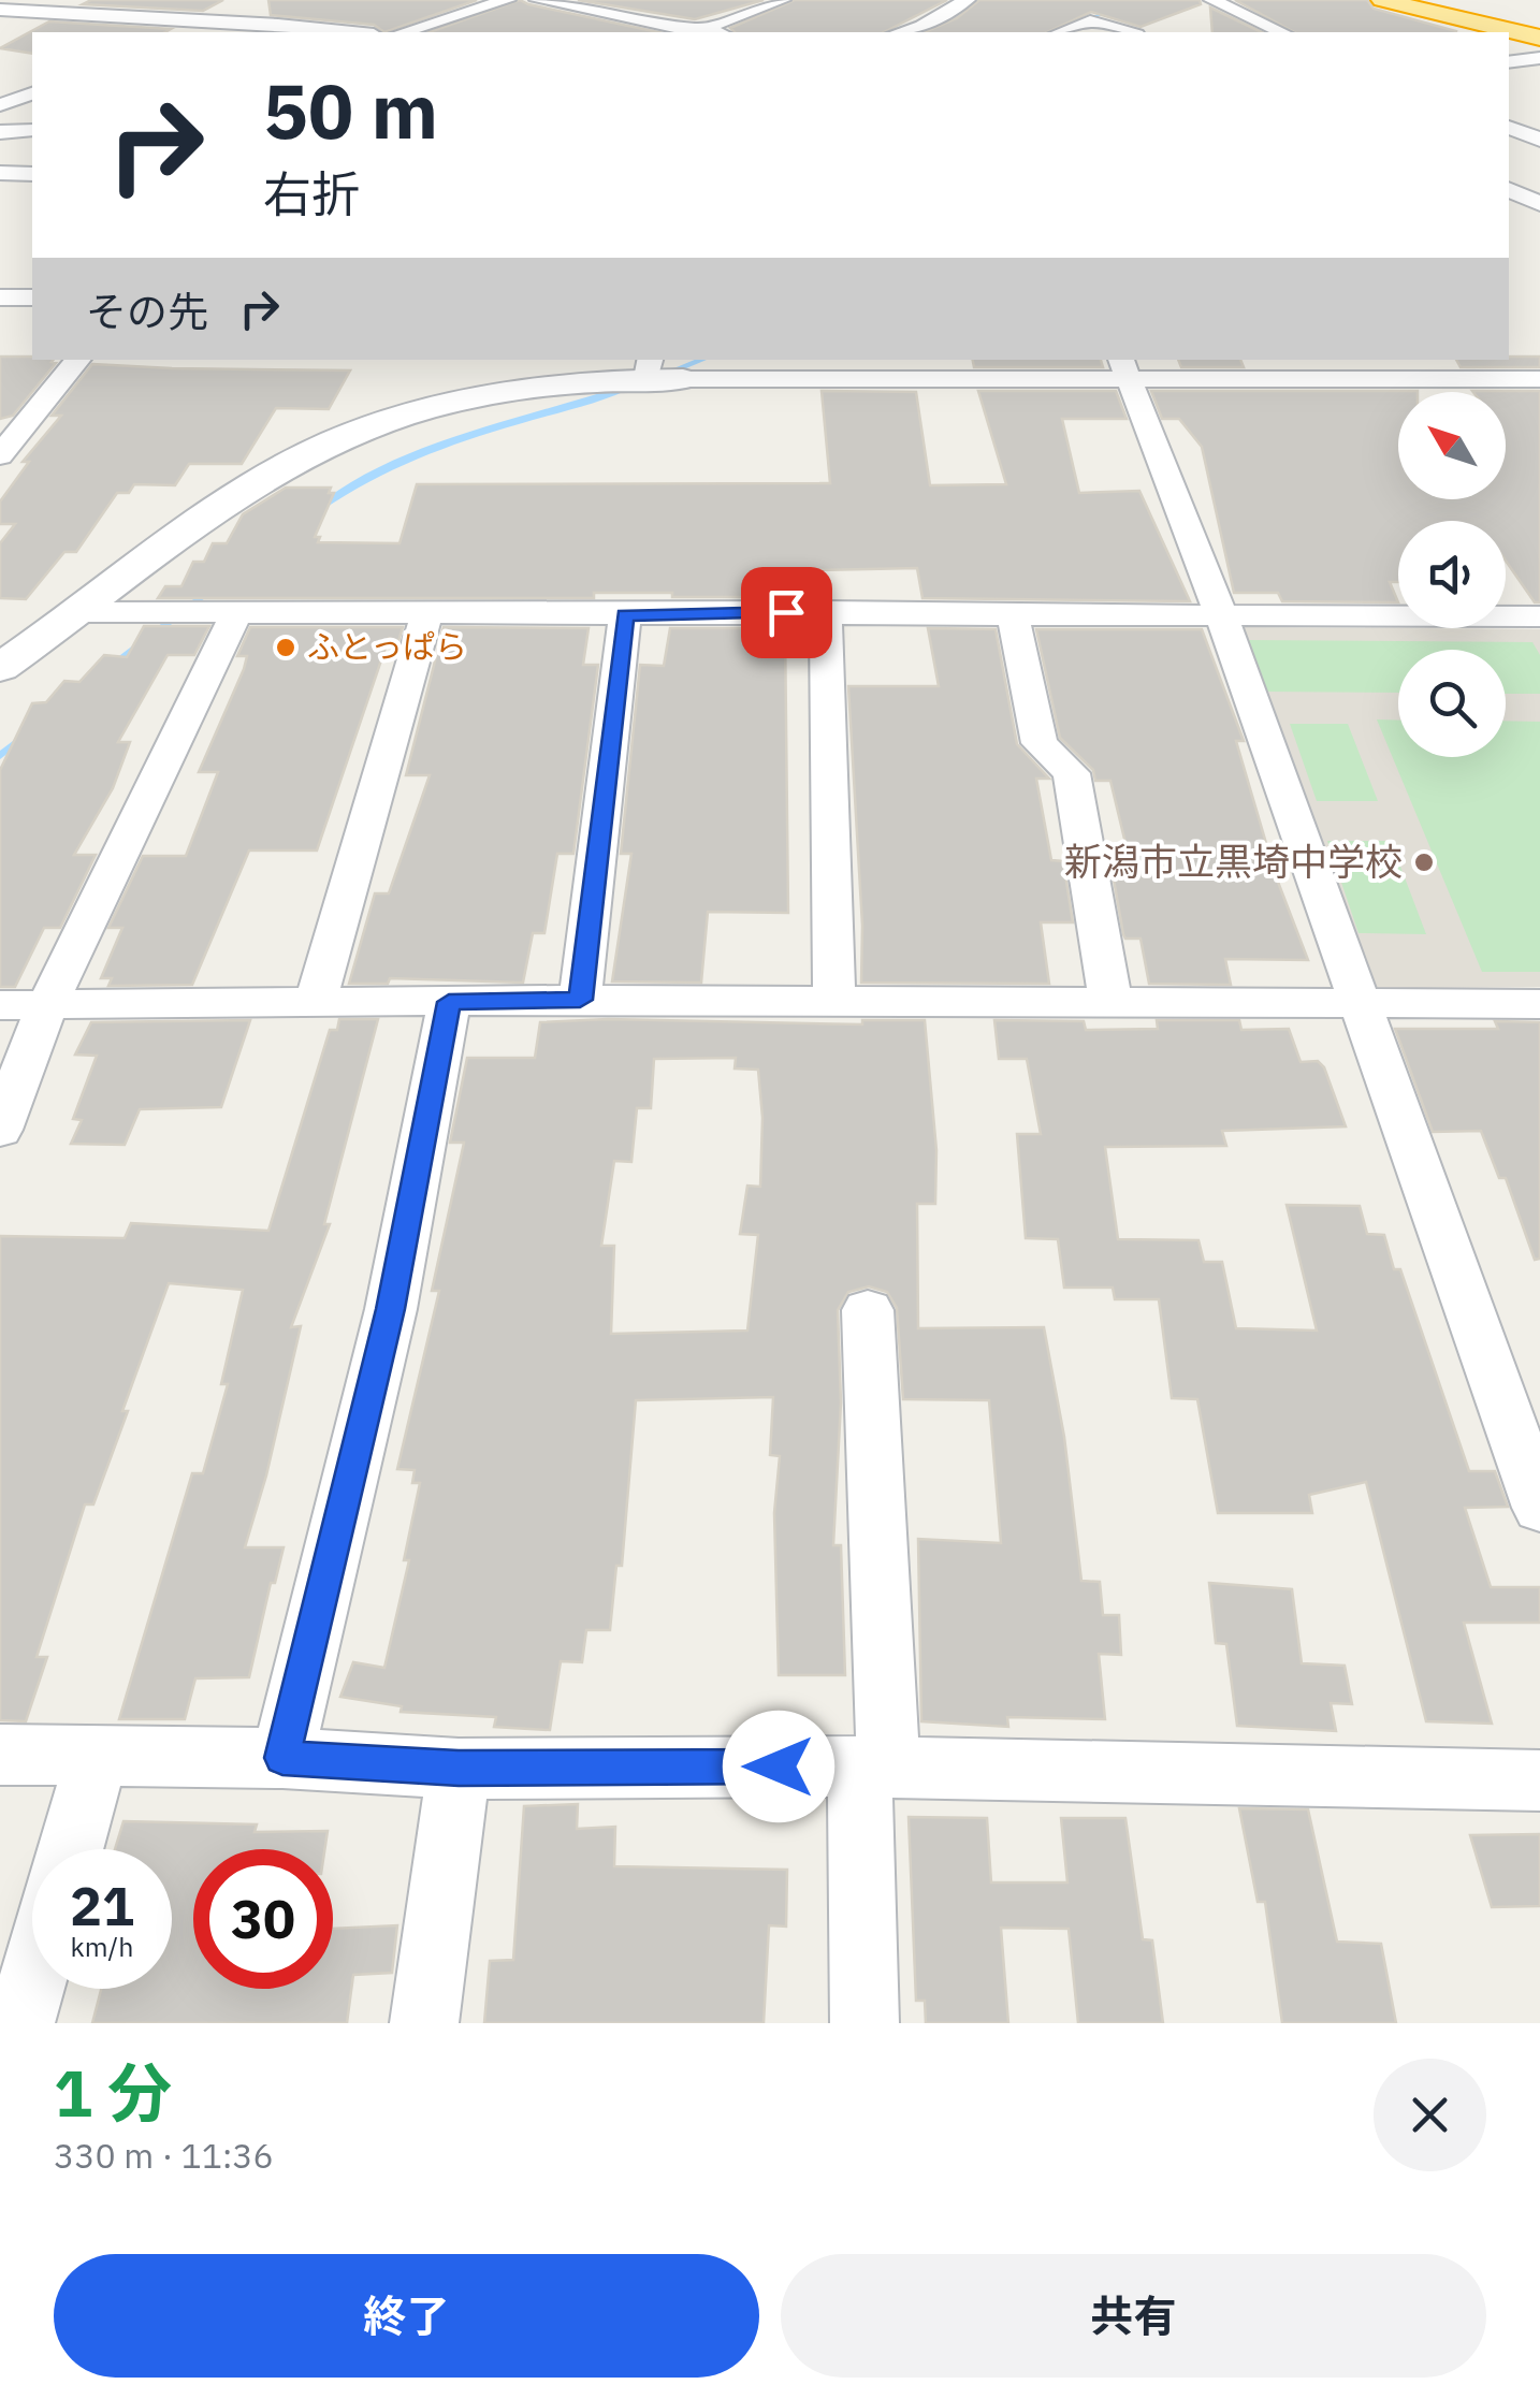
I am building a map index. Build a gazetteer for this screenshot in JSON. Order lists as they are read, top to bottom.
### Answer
{
  "places": ["ふとっぱら", "新潟市立黒埼中学校"],
  "north": "top left",
  "page": {
    "turn": ["50 m", "右折"],
    "then": "その先",
    "speed": "21 km/h",
    "limit": "30",
    "heading": ["1 分", "330 m · 11:36"],
    "buttons": ["終了", "共有"]
  }
}
